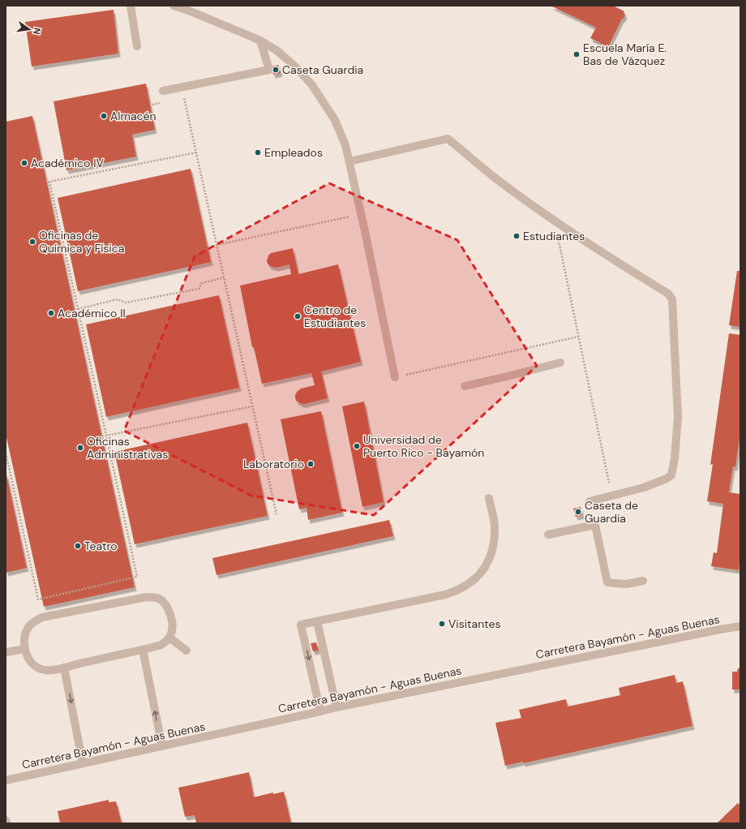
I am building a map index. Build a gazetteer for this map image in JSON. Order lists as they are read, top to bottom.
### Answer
{
  "streets": {
    "street": ["Carretera Bayamón - Aguas Buenas"]
  },
  "places": [
    "Escuela María E. Bas de Vázquez",
    "Caseta Guardia",
    "Almacén",
    "Empleados",
    "Académico IV",
    "Estudiantes",
    "Oficinas de Química y Física",
    "Académico II",
    "Centro de Estudiantes",
    "Universidad de Puerto Rico - Bayamón",
    "Oficinas Administrativas",
    "Laboratorio",
    "Caseta de Guardia",
    "Teatro",
    "Visitantes"
  ],
  "north": "right"
}
